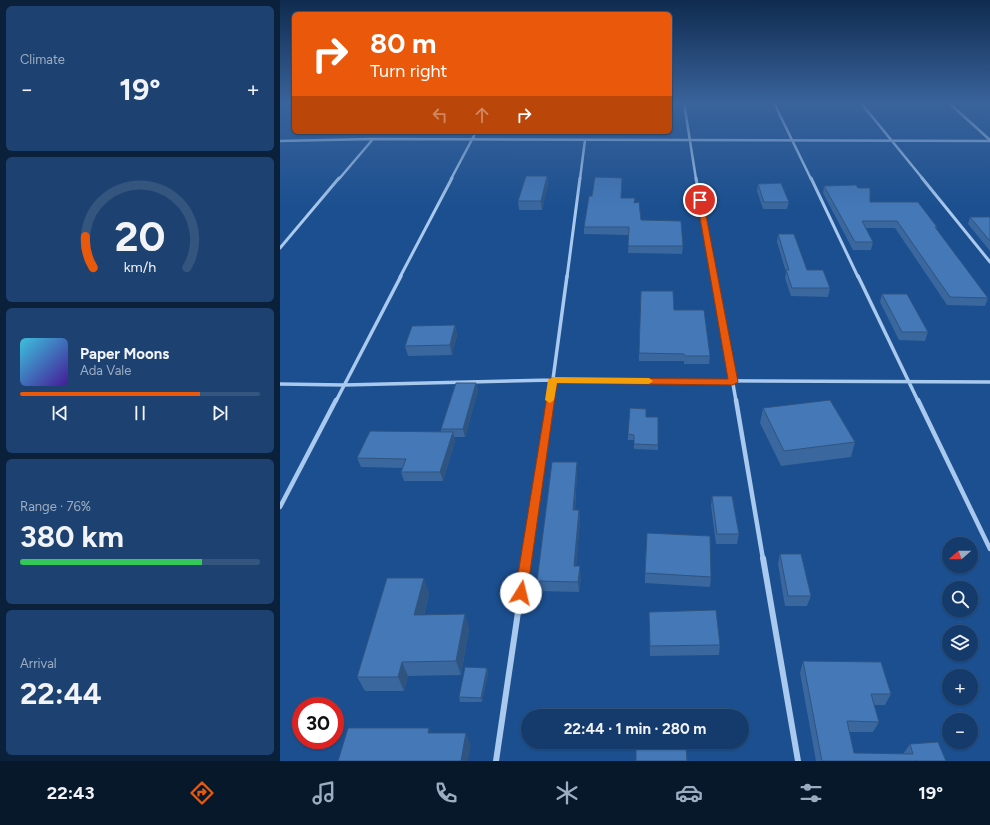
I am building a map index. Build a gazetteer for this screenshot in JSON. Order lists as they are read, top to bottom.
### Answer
{
  "north": "left",
  "page": {
    "tile": [
      "Climate",
      ["Range · 76%", "380 km"],
      ["Arrival", "22:44"]
    ],
    "turn": ["80 m", "Turn right"],
    "heat": ["−", "19°", "+"],
    "song": ["Paper Moons", "Ada Vale"],
    "map_buttons": ["+", "−"],
    "limit": "30",
    "trip": "22:44 · 1 min · 280 m",
    "tabs": ["22:43", "19°"],
    "gauge": ["20", "km/h"]
  }
}
